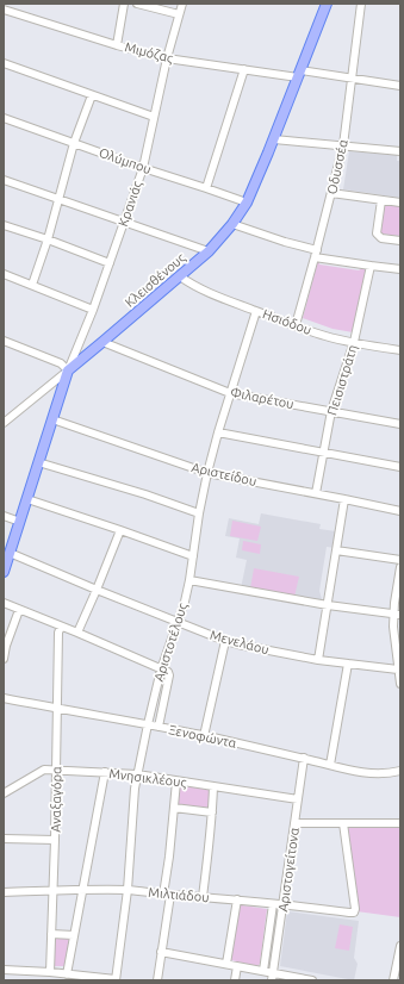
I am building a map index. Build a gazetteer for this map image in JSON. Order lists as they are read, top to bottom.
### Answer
{
  "streets": {
    "main road": ["Κλεισθένους"],
    "street": [
      "Μιμόζας",
      "Ολύμπου",
      "Οδυσσέα",
      "Κρανιάς",
      "Ησιόδου",
      "Πεισιστράτη",
      "Φιλαρέτου",
      "Αριστείδου",
      "Αριστοτέλους",
      "Μενελάου",
      "Ξενοφώντα",
      "Μνησικλέους",
      "Αναξαγόρα",
      "Αριστογείτονα",
      "Μιλτιάδου"
    ]
  },
  "crossings": [
    ["Μιμόζας", "Οδυσσέα"],
    ["Μιμόζας", "Κρανιάς"],
    ["Μιμόζας", "Κλεισθένους"],
    ["Ολύμπου", "Κρανιάς"],
    ["Ολύμπου", "Κλεισθένους"],
    ["Οδυσσέα", "Ησιόδου"],
    ["Κρανιάς", "Κλεισθένους"],
    ["Κλεισθένους", "Ησιόδου"],
    ["Κλεισθένους", "Φιλαρέτου"],
    ["Ησιόδου", "Πεισιστράτη"],
    ["Ησιόδου", "Αριστοτέλους"],
    ["Πεισιστράτη", "Φιλαρέτου"],
    ["Πεισιστράτη", "Αριστείδου"],
    ["Φιλαρέτου", "Αριστοτέλους"],
    ["Αριστείδου", "Αριστοτέλους"],
    ["Αριστοτέλους", "Μενελάου"],
    ["Αριστοτέλους", "Ξενοφώντα"],
    ["Αριστοτέλους", "Μνησικλέους"],
    ["Αριστοτέλους", "Μιλτιάδου"],
    ["Ξενοφώντα", "Αναξαγόρα"],
    ["Ξενοφώντα", "Αριστογείτονα"],
    ["Μνησικλέους", "Αναξαγόρα"],
    ["Μνησικλέους", "Αριστογείτονα"],
    ["Αναξαγόρα", "Μιλτιάδου"],
    ["Αριστογείτονα", "Μιλτιάδου"]
  ]
}
